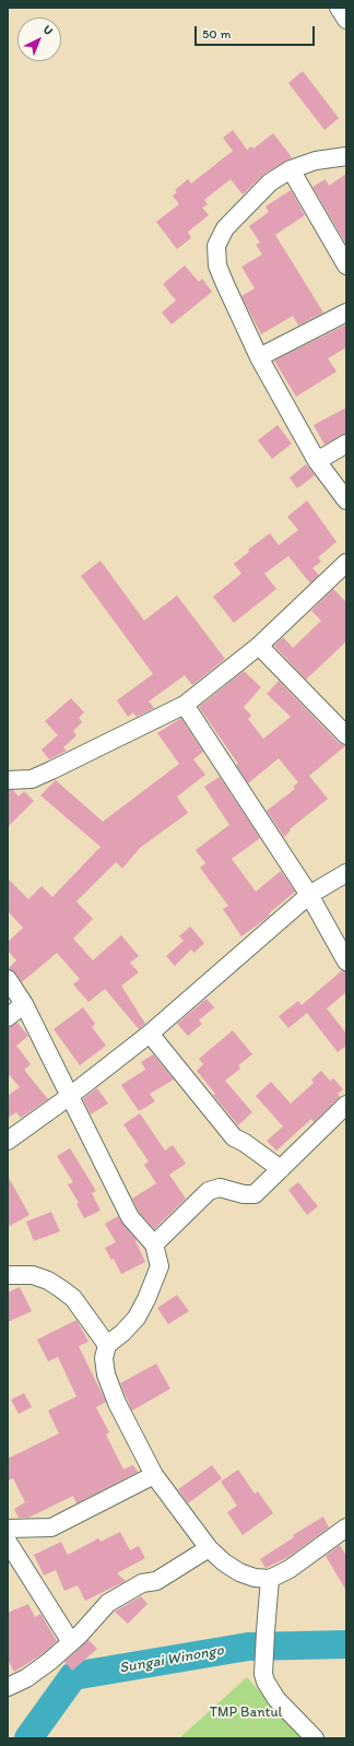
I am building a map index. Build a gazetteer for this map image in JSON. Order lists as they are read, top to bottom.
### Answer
{
  "water": ["Sungai Winongo"],
  "parks": ["TMP Bantul"],
  "scale_bar": "50 m",
  "north": "top right"
}
